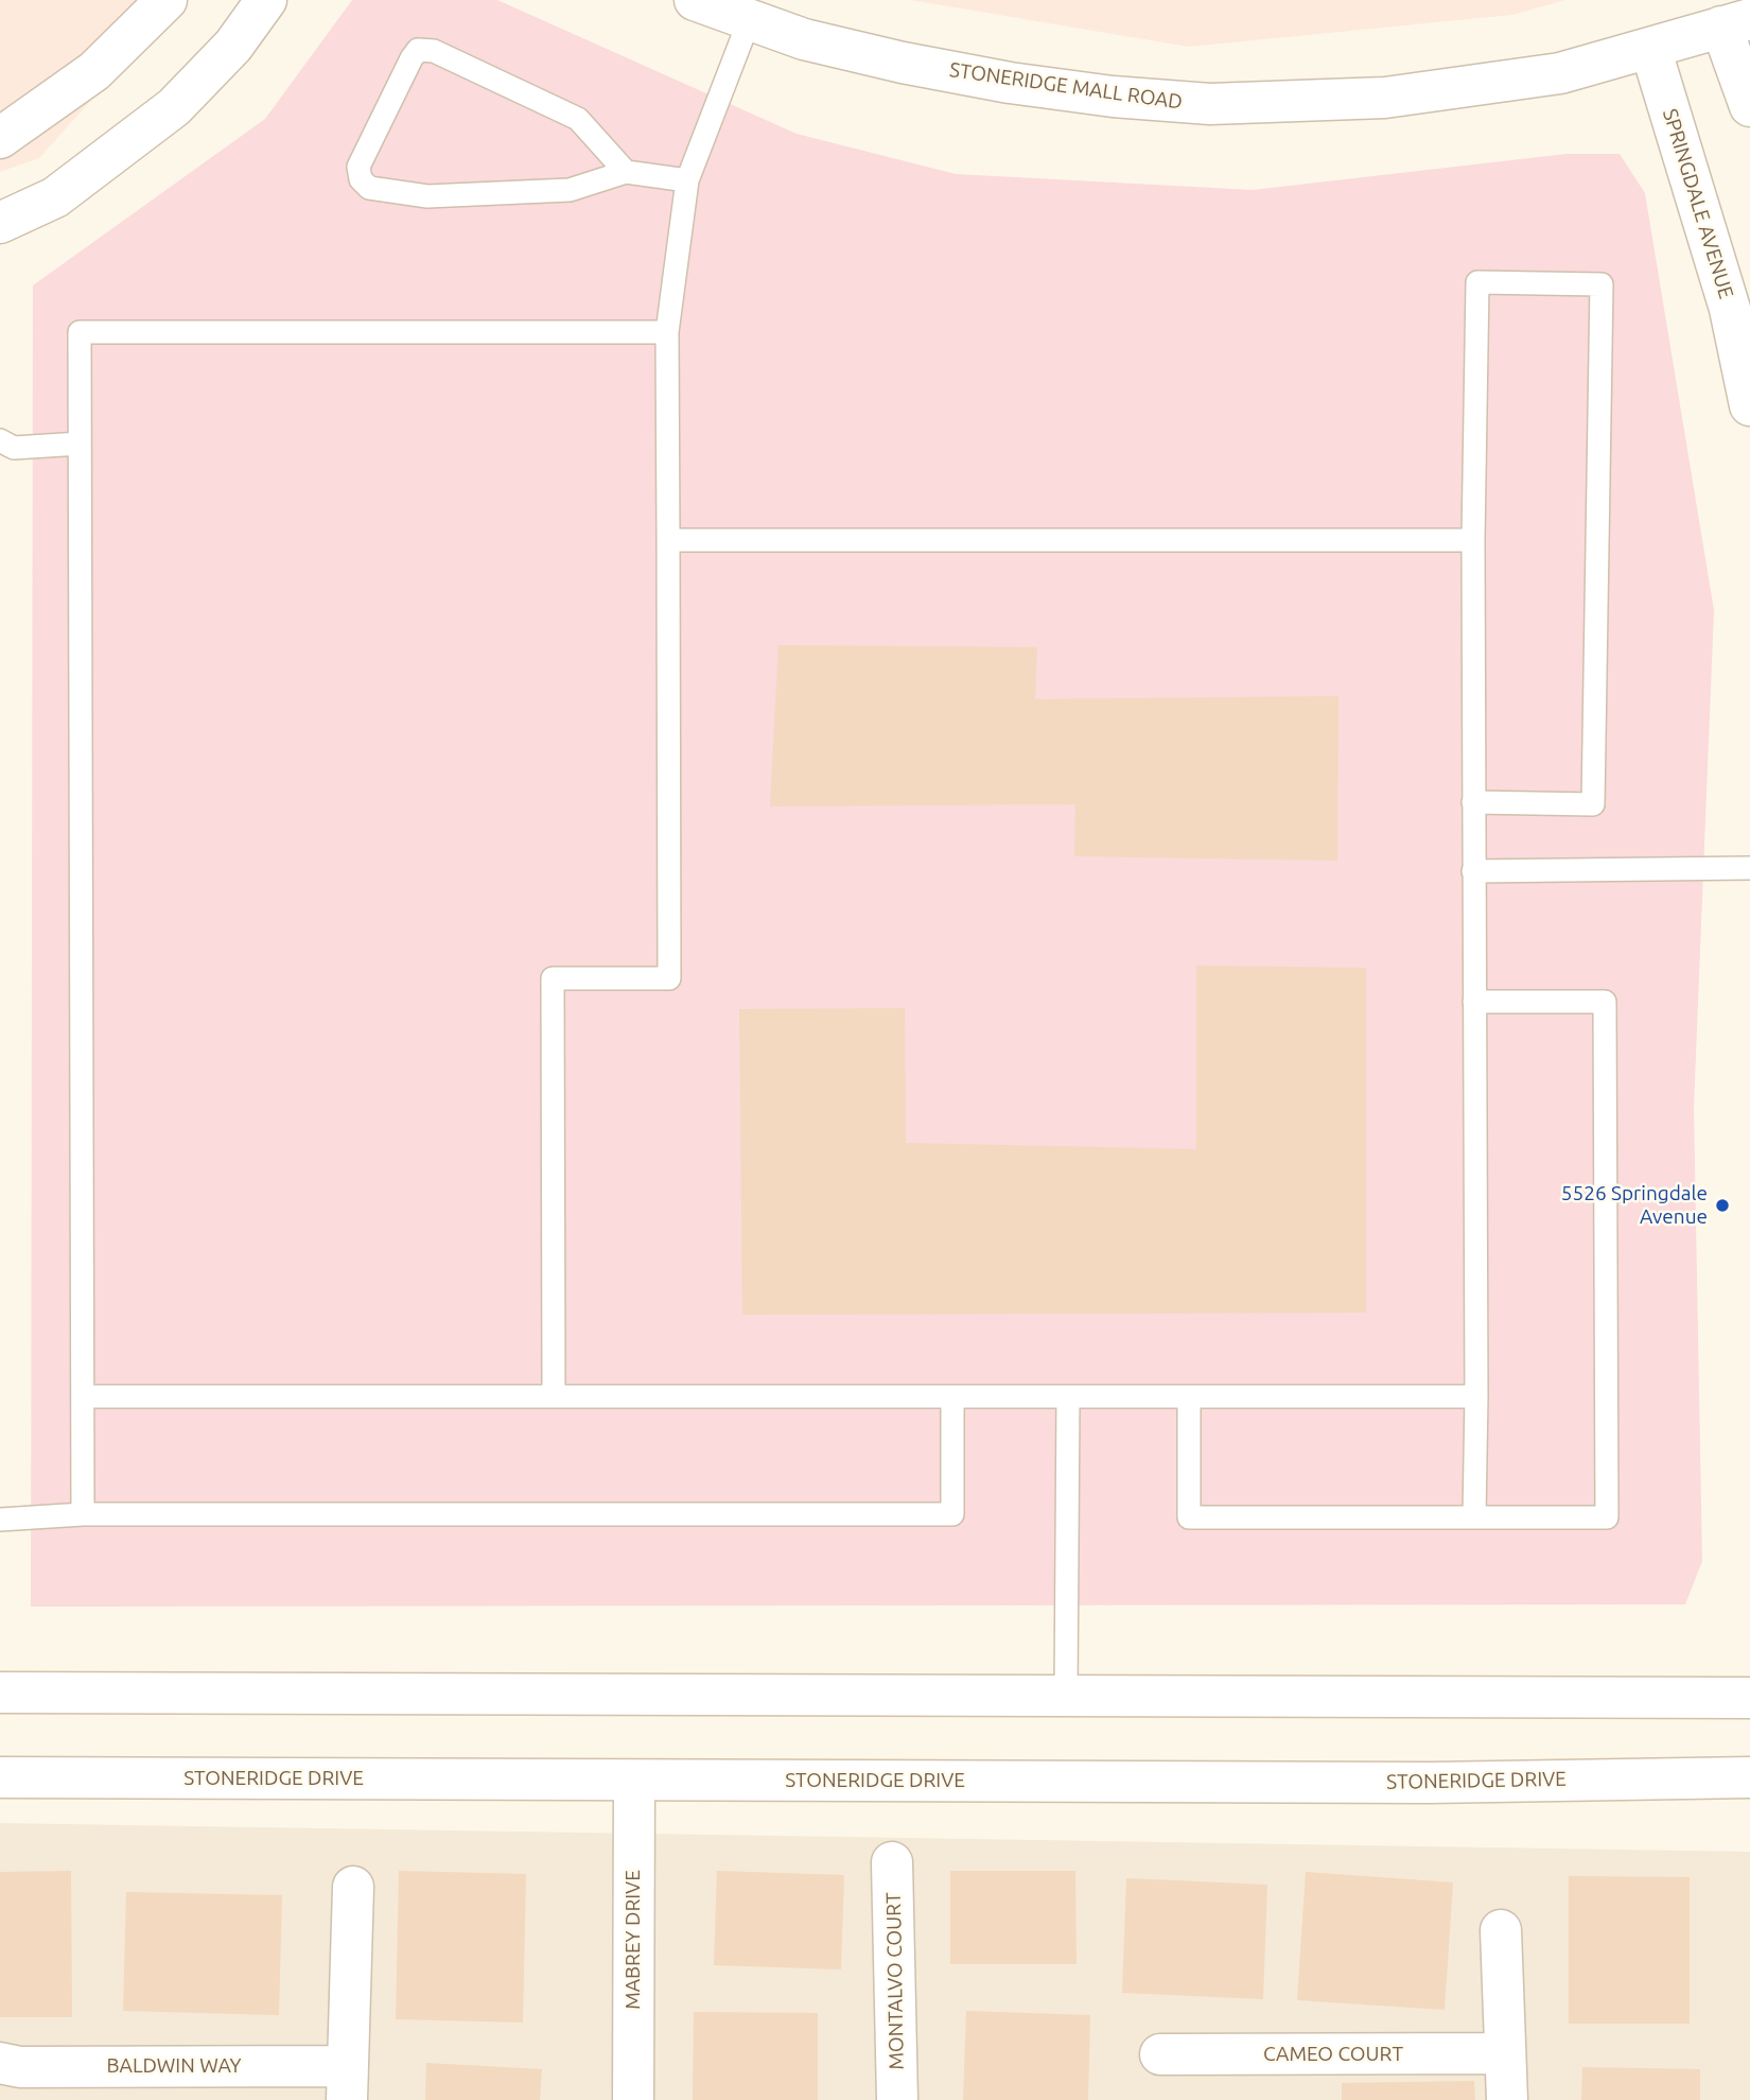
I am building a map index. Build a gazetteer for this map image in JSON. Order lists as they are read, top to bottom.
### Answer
{
  "streets": {
    "street": [
      "STONERIDGE MALL ROAD",
      "SPRINGDALE AVENUE",
      "STONERIDGE DRIVE",
      "MABREY DRIVE",
      "MONTALVO COURT",
      "CAMEO COURT",
      "BALDWIN WAY"
    ]
  },
  "crossings": [
    ["STONERIDGE MALL ROAD", "SPRINGDALE AVENUE"],
    ["STONERIDGE DRIVE", "MABREY DRIVE"]
  ],
  "places": ["5526 Springdale Avenue"]
}
